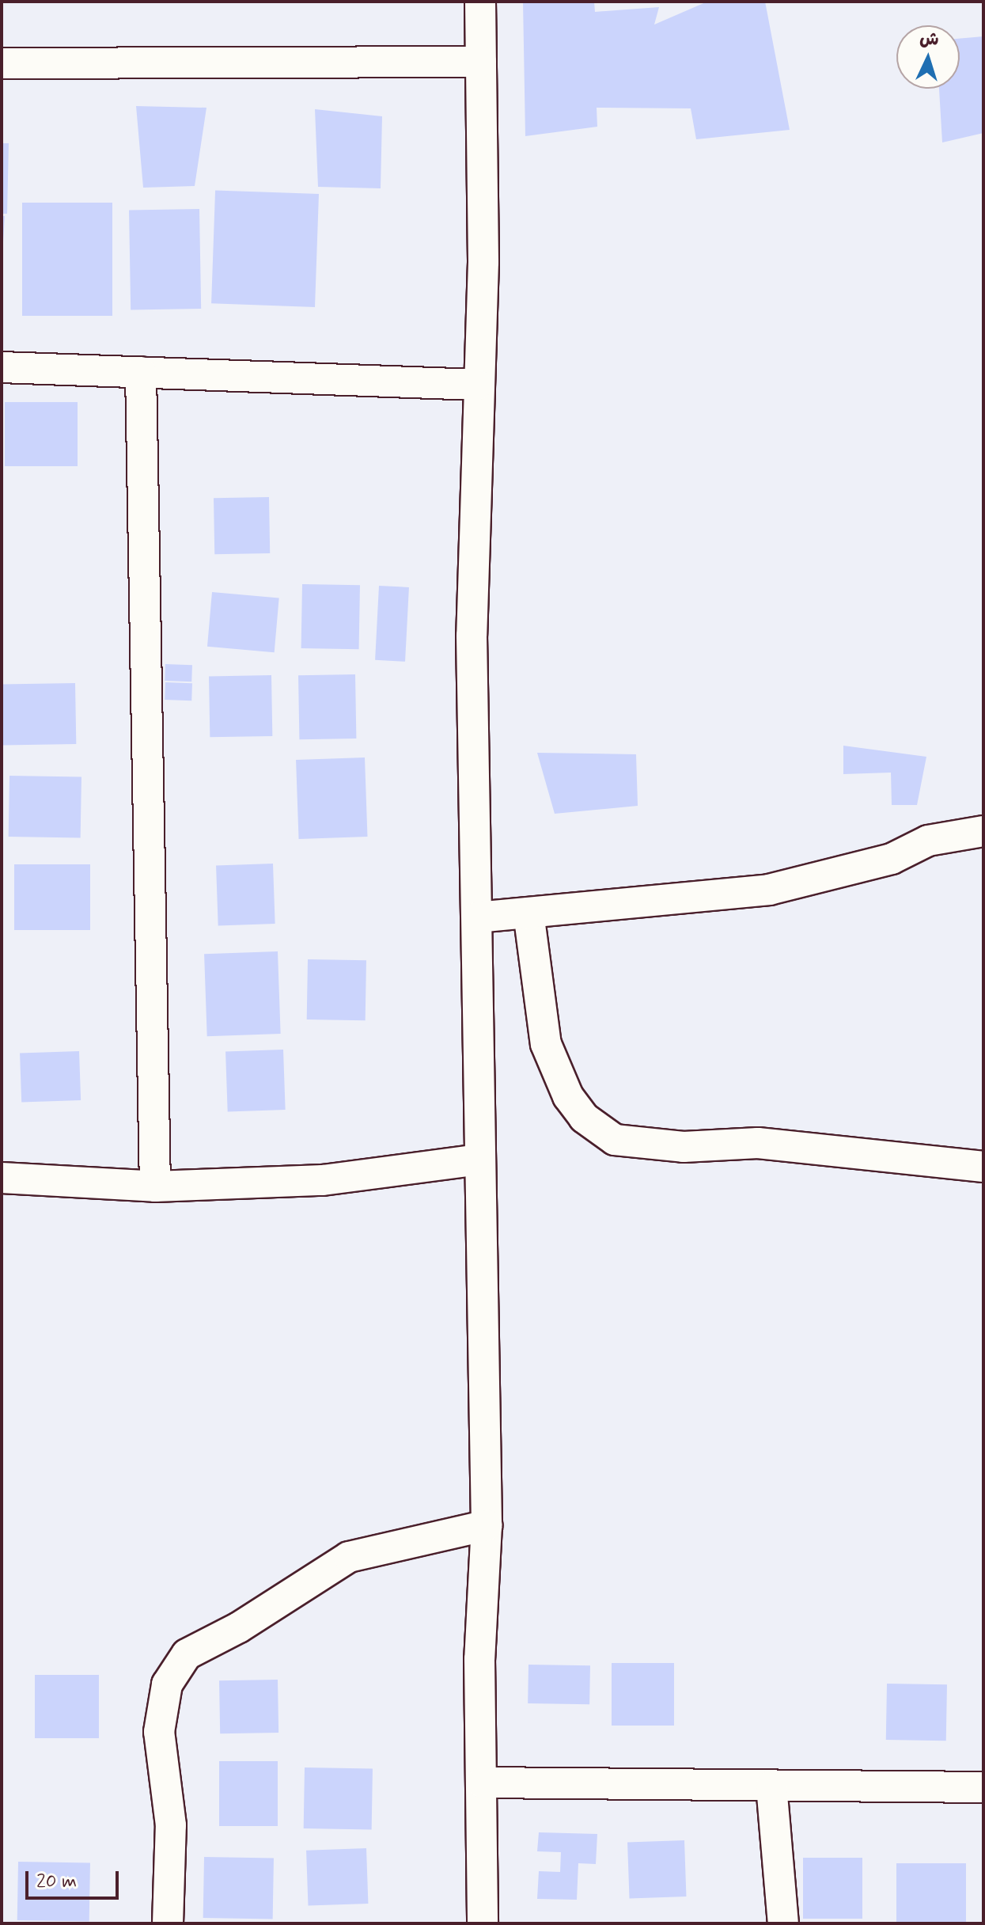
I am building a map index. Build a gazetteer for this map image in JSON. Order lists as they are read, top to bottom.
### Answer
{
  "scale_bar": "20 m",
  "north": "top"
}
